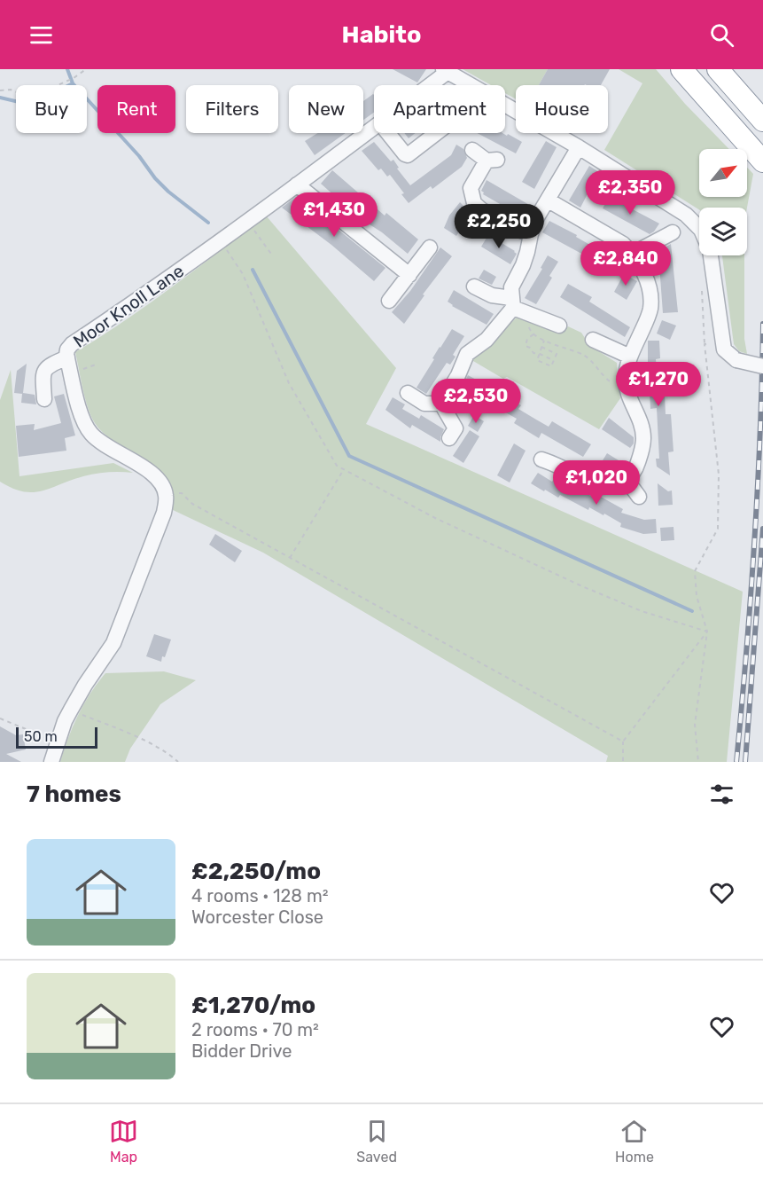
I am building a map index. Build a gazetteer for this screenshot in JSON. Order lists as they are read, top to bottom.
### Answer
{
  "streets": {
    "street": ["Moor Knoll Lane"]
  },
  "scale_bar": "50 m",
  "north": "top right",
  "page": {
    "header": "Habito",
    "chip": [
      "Buy",
      "Rent",
      "Filters",
      "New",
      "Apartment",
      "House"
    ],
    "price": [
      "£2,350",
      "£1,430",
      "£2,250",
      "£2,840",
      "£1,270",
      "£2,530",
      "£1,020"
    ],
    "scale": "50 m",
    "heading": "7 homes",
    "list": [
      {
        "name": "£2,250/mo",
        "note": "4 rooms · 128 m² · Worcester Close"
      },
      {
        "name": "£1,270/mo",
        "note": "2 rooms · 70 m² · Bidder Drive"
      }
    ],
    "tabs": ["Map", "Saved", "Home"]
  }
}
